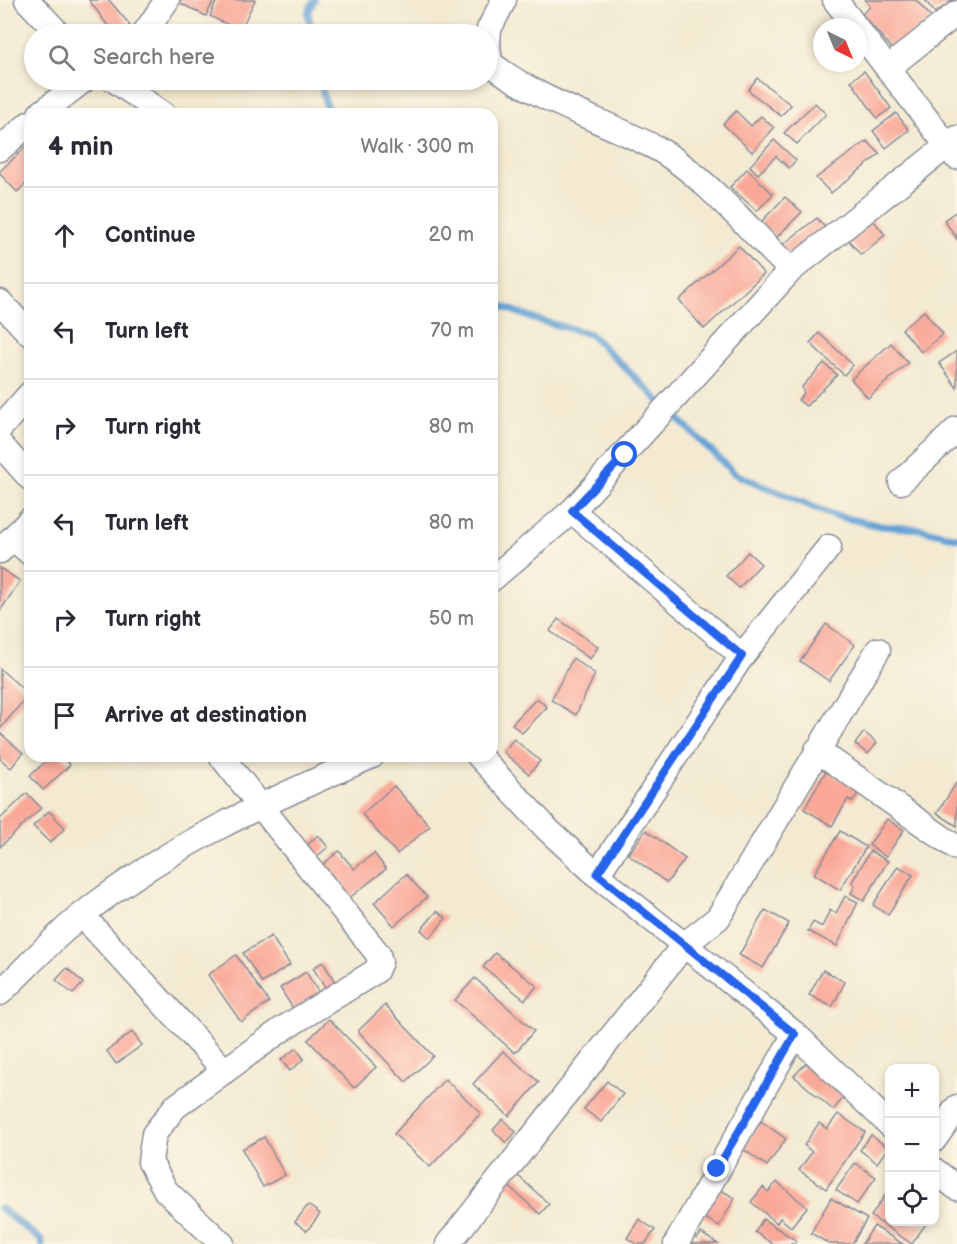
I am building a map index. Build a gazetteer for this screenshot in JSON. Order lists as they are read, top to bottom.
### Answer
{
  "north": "bottom right",
  "page": {
    "search": "Search here",
    "heading": ["4 min", "Walk · 300 m"],
    "list": [
      ["Continue", "20 m"],
      ["Turn left", "70 m"],
      ["Turn right", "80 m"],
      ["Turn left", "80 m"],
      ["Turn right", "50 m"],
      "Arrive at destination"
    ],
    "map_buttons": ["+", "−"]
  }
}
